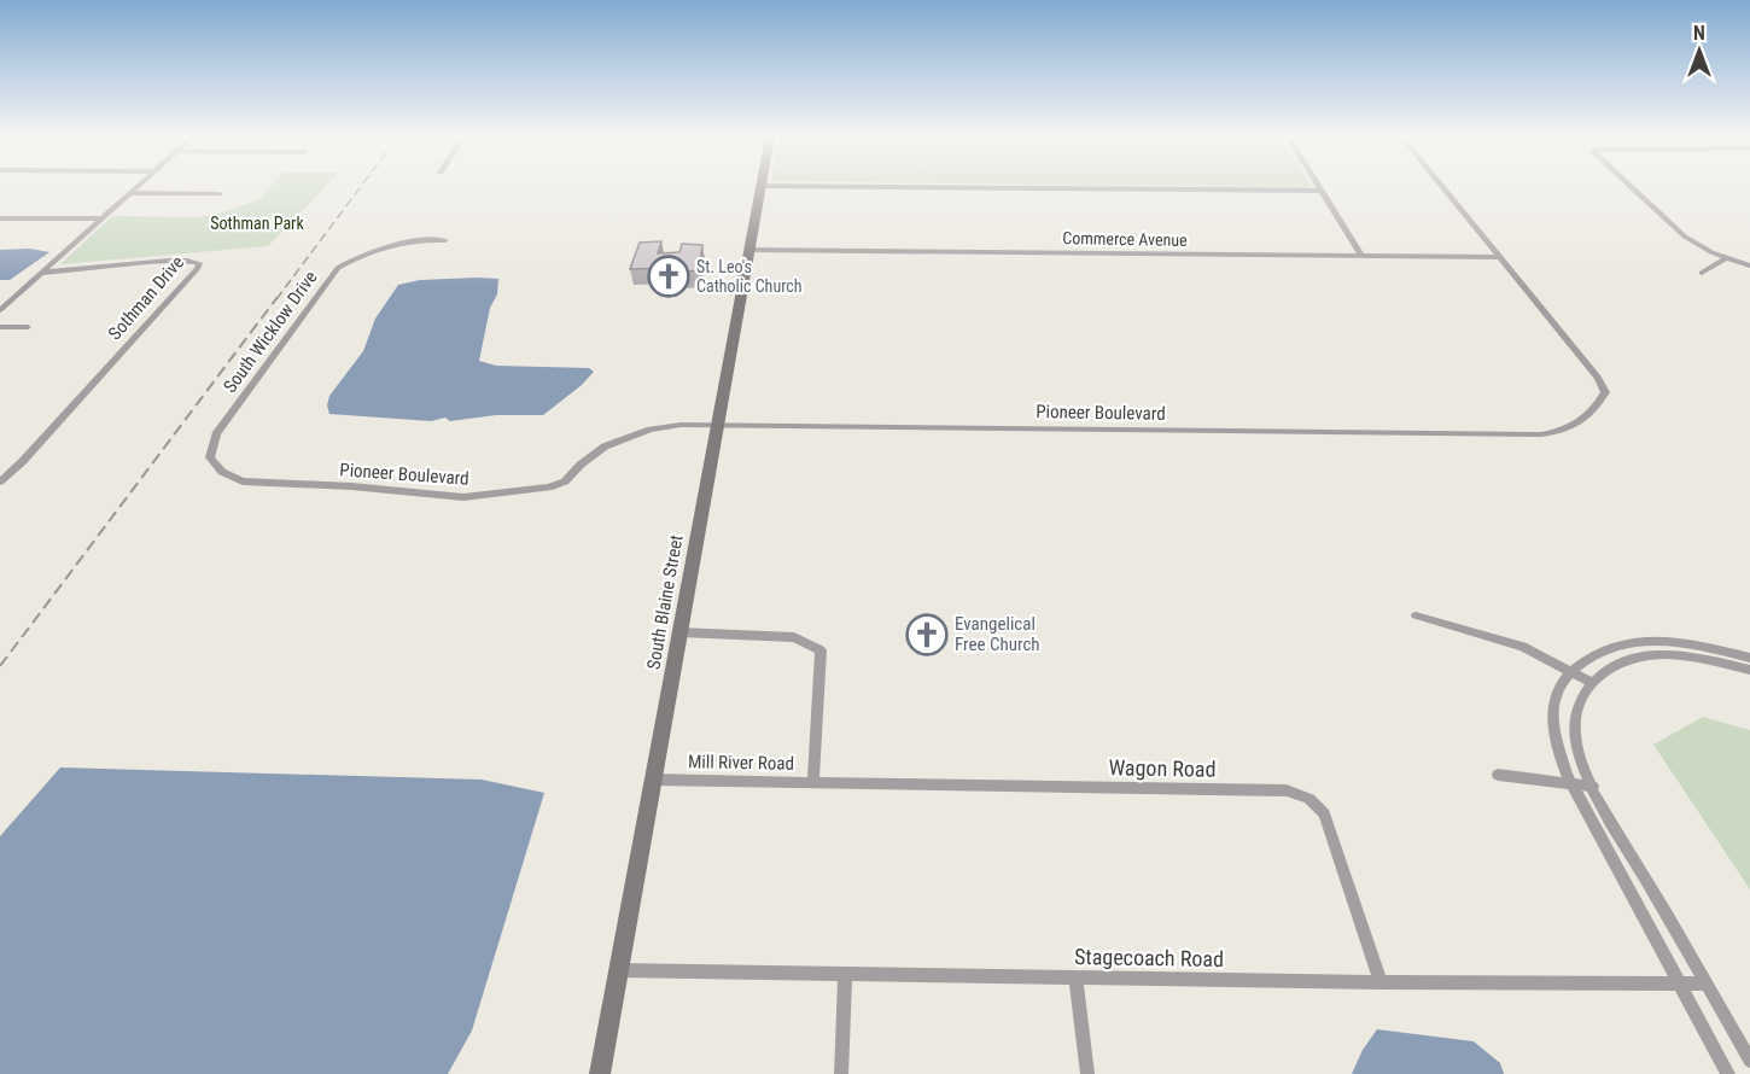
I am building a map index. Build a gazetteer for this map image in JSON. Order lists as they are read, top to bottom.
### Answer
{
  "streets": {
    "street": [
      "Commerce Avenue",
      "Sothman Drive",
      "South Wicklow Drive",
      "Pioneer Boulevard",
      "South Blaine Street",
      "Mill River Road",
      "Wagon Road",
      "Stagecoach Road"
    ]
  },
  "crossings": [
    ["Commerce Avenue", "Pioneer Boulevard"],
    ["Commerce Avenue", "South Blaine Street"],
    ["South Wicklow Drive", "Pioneer Boulevard"],
    ["Pioneer Boulevard", "South Blaine Street"],
    ["South Blaine Street", "Mill River Road"],
    ["South Blaine Street", "Stagecoach Road"],
    ["Mill River Road", "Wagon Road"],
    ["Wagon Road", "Stagecoach Road"]
  ],
  "parks": ["Sothman Park"],
  "places": {
    "church": ["St. Leo's Catholic Church", "Evangelical Free Church"]
  },
  "north": "top"
}
